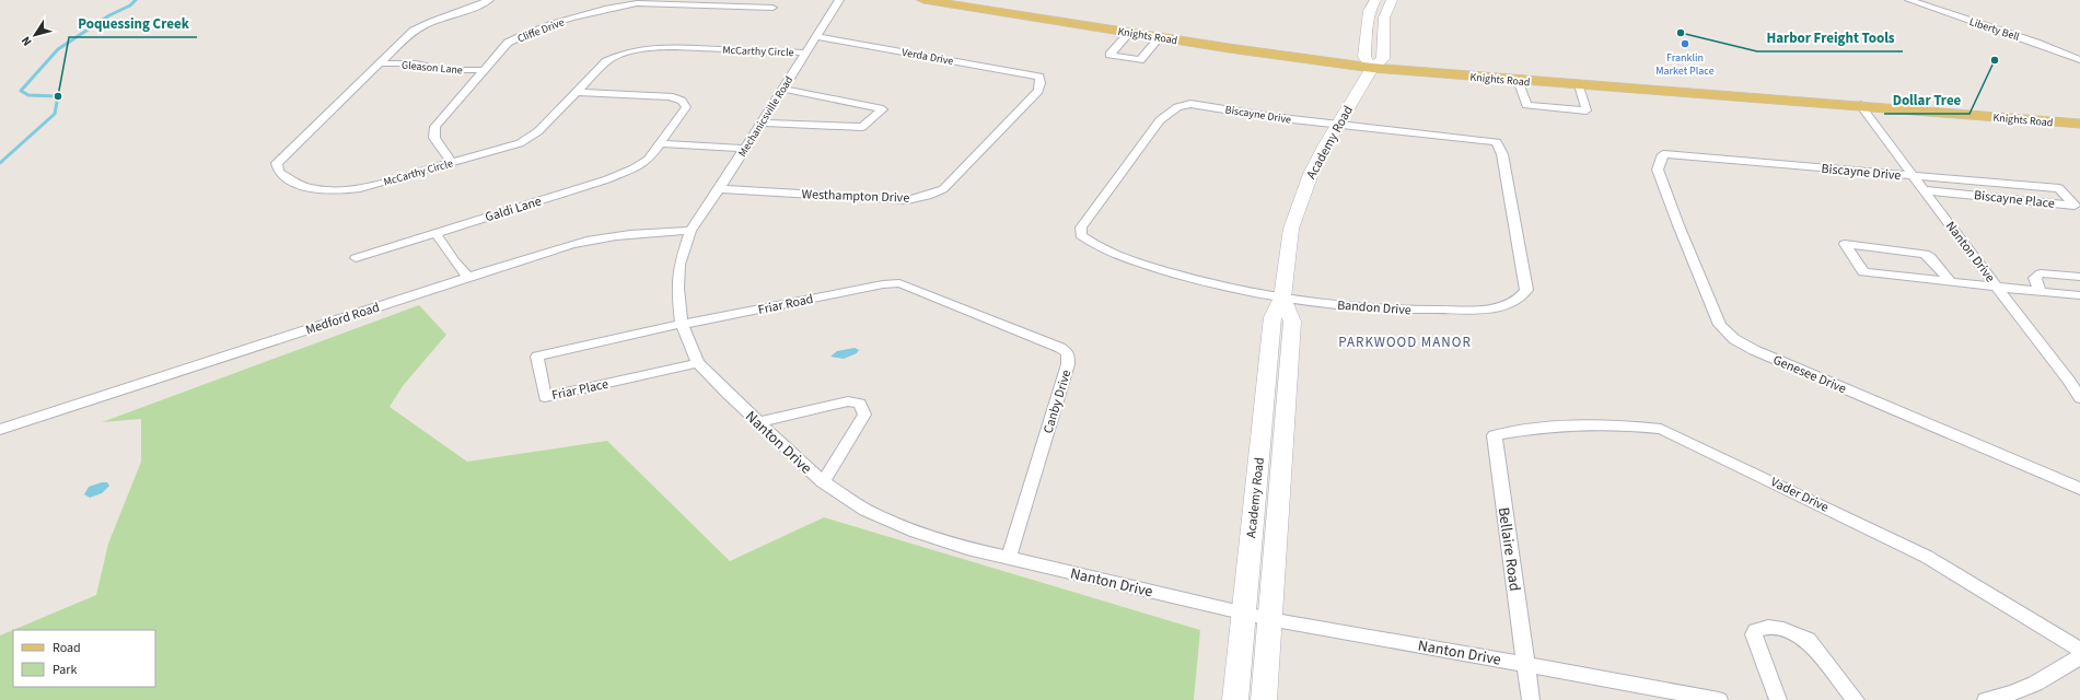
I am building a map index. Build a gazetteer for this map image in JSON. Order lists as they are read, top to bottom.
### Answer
{
  "streets": {
    "main road": ["Knights Road", "Academy Road"],
    "street": [
      "Liberty Bell",
      "Cliffe Drive",
      "McCarthy Circle",
      "Verda Drive",
      "Gleason Lane",
      "Biscayne Drive",
      "Mechanicsville Road",
      "Westhampton Drive",
      "Biscayne Place",
      "Galdi Lane",
      "Nanton Drive",
      "Friar Road",
      "Bandon Drive",
      "Medford Road",
      "Genesee Drive",
      "Friar Place",
      "Canby Drive",
      "Vader Drive",
      "Bellaire Road"
    ]
  },
  "crossings": [
    ["Cliffe Drive", "McCarthy Circle"],
    ["Cliffe Drive", "Gleason Lane"],
    ["Knights Road", "Academy Road"],
    ["Knights Road", "Nanton Drive"],
    ["McCarthy Circle", "Gleason Lane"],
    ["McCarthy Circle", "Mechanicsville Road"],
    ["McCarthy Circle", "Galdi Lane"],
    ["Verda Drive", "Mechanicsville Road"],
    ["Verda Drive", "Westhampton Drive"],
    ["Biscayne Drive", "Academy Road"],
    ["Biscayne Drive", "Biscayne Place"],
    ["Biscayne Drive", "Nanton Drive"],
    ["Biscayne Drive", "Bandon Drive"],
    ["Biscayne Drive", "Genesee Drive"],
    ["Mechanicsville Road", "Westhampton Drive"],
    ["Mechanicsville Road", "Nanton Drive"],
    ["Mechanicsville Road", "Medford Road"],
    ["Academy Road", "Nanton Drive"],
    ["Academy Road", "Bandon Drive"],
    ["Biscayne Place", "Nanton Drive"],
    ["Nanton Drive", "Friar Road"],
    ["Nanton Drive", "Medford Road"],
    ["Nanton Drive", "Friar Place"],
    ["Nanton Drive", "Canby Drive"],
    ["Nanton Drive", "Bellaire Road"],
    ["Friar Road", "Friar Place"],
    ["Friar Road", "Canby Drive"],
    ["Vader Drive", "Bellaire Road"]
  ],
  "districts": ["PARKWOOD MANOR"],
  "places": [
    "Harbor Freight Tools",
    "Franklin Market Place",
    "Dollar Tree",
    "Poquessing Creek"
  ],
  "legend": ["Road", "Park"],
  "north": "bottom left"
}
